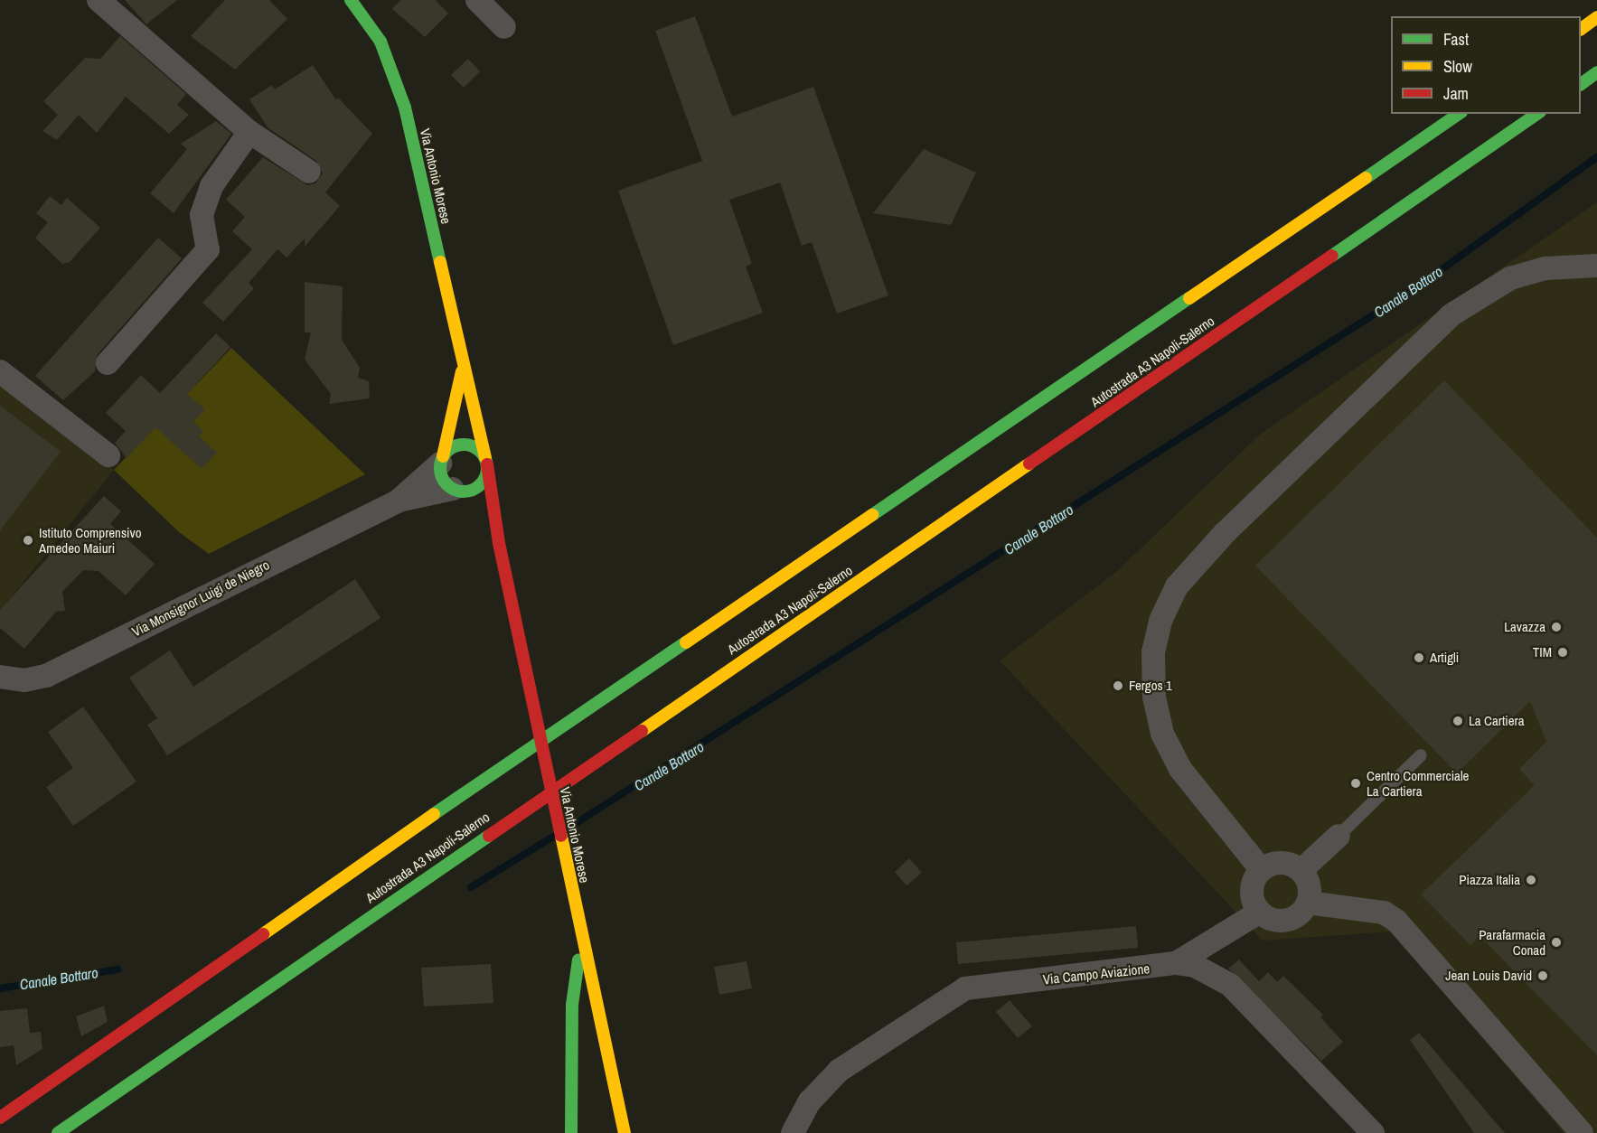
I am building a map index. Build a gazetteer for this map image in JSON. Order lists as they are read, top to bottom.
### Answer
{
  "streets": {
    "main road": ["Via Antonio Morese", "Autostrada A3 Napoli-Salerno"],
    "street": ["Via Monsignor Luigi de Niegro", "Via Campo Aviazione"]
  },
  "water": ["Canale Bottaro"],
  "places": [
    "Istituto Comprensivo Amedeo Maiuri",
    "Lavazza",
    "TIM",
    "Artigli",
    "Fergos 1",
    "La Cartiera",
    "Centro Commerciale La Cartiera",
    "Piazza Italia",
    "Parafarmacia Conad",
    "Jean Louis David"
  ],
  "legend": ["Fast", "Slow", "Jam"]
}
